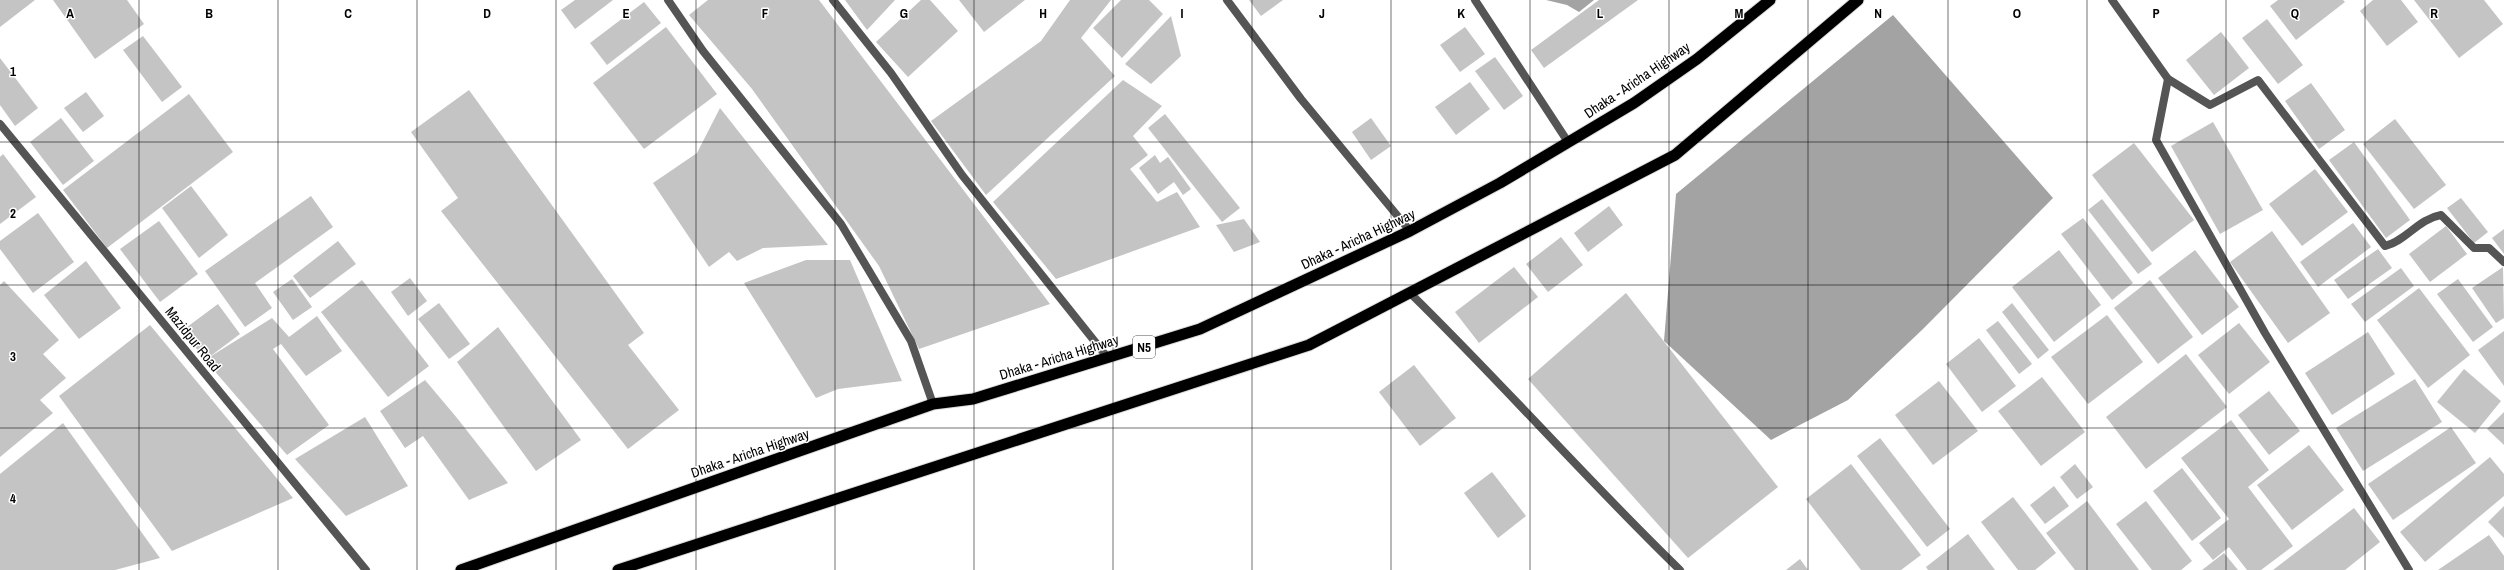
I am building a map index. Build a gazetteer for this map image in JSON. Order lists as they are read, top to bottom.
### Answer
{
  "streets": {
    "highway": ["Dhaka - Aricha Highway", "N5"],
    "street": ["Mazidpur Road"]
  },
  "grid": {
    "columns": [
      "A",
      "B",
      "C",
      "D",
      "E",
      "F",
      "G",
      "H",
      "I",
      "J",
      "K",
      "L",
      "M",
      "N",
      "O",
      "P",
      "Q",
      "R"
    ],
    "rows": [
      "1",
      "2",
      "3",
      "4"
    ]
  }
}
